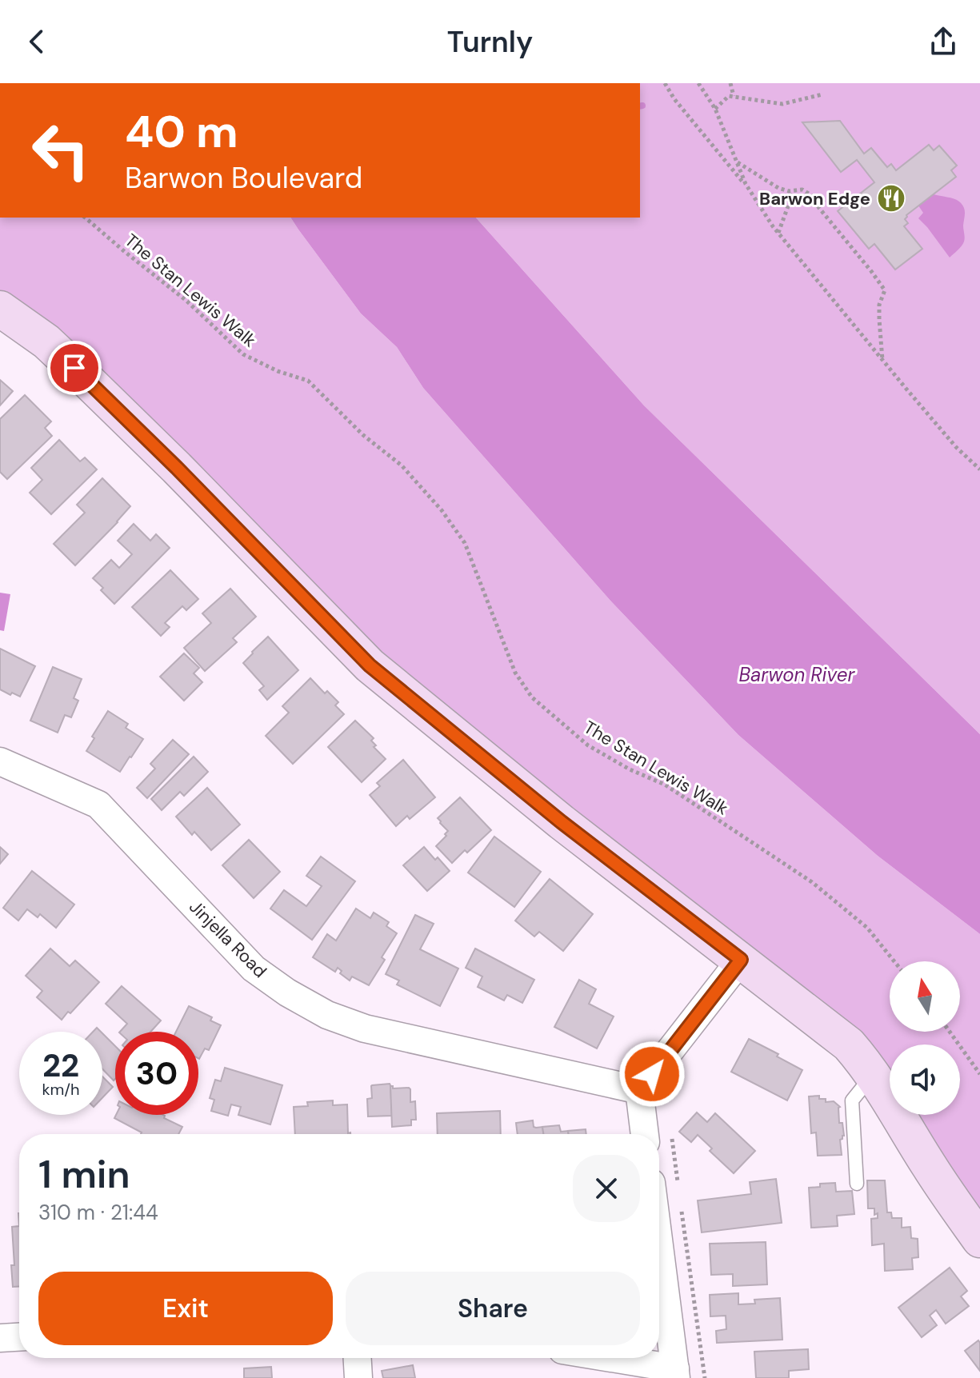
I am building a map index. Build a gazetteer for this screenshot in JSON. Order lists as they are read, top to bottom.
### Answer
{
  "streets": {
    "street": ["Jinjella Road"],
    "path": ["The Stan Lewis Walk"]
  },
  "water": ["Barwon River"],
  "places": {
    "restaurant": ["Barwon Edge"]
  },
  "north": "top",
  "page": {
    "header": "Turnly",
    "turn": ["40 m", "Barwon Boulevard"],
    "speed": "22 km/h",
    "limit": "30",
    "heading": ["1 min", "310 m · 21:44"],
    "buttons": ["Exit", "Share"]
  }
}
